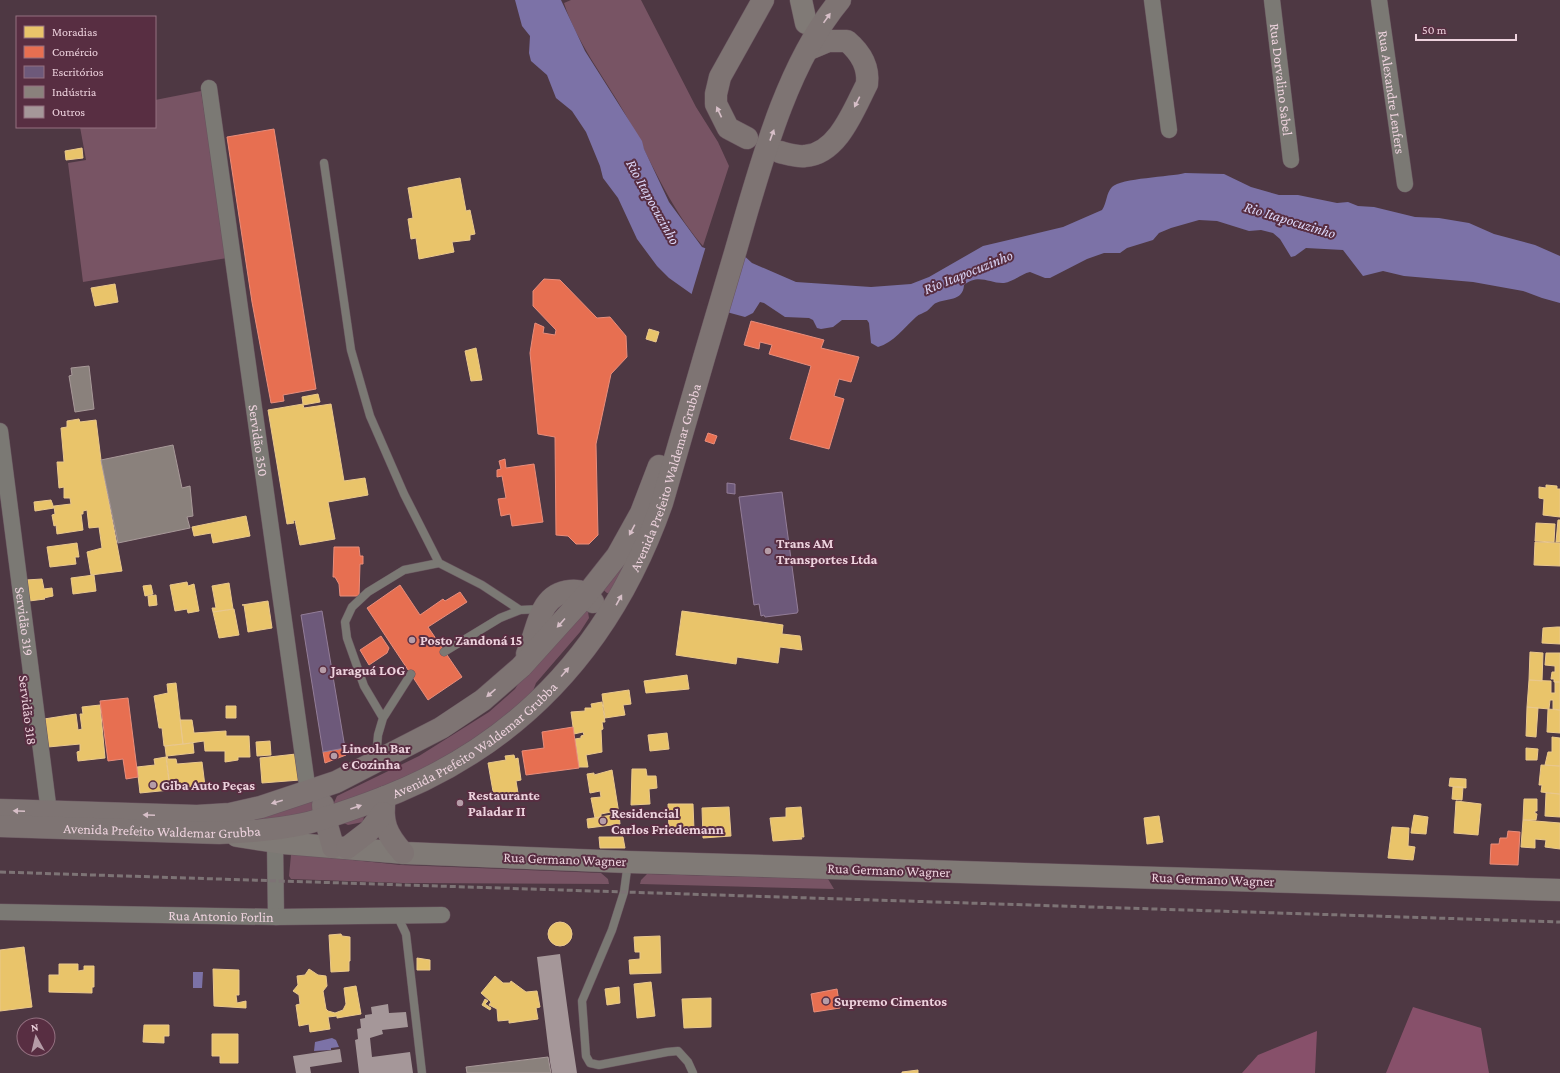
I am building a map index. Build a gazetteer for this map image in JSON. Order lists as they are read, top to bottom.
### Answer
{
  "streets": {
    "highway": ["Avenida Prefeito Waldemar Grubba"],
    "street": [
      "Rua Dorvalino Sabel",
      "Rua Alexandre Lenfers",
      "Servidão 350",
      "Servidão 319",
      "Servidão 318",
      "Rua Germano Wagner",
      "Rua Antonio Forlin"
    ]
  },
  "crossings": [
    ["Servidão 350", "Avenida Prefeito Waldemar Grubba"],
    ["Avenida Prefeito Waldemar Grubba", "Servidão 319"],
    ["Avenida Prefeito Waldemar Grubba", "Servidão 318"],
    ["Avenida Prefeito Waldemar Grubba", "Rua Germano Wagner"],
    ["Servidão 319", "Servidão 318"]
  ],
  "water": ["Rio Itapocuzinho"],
  "places": [
    "Trans AM Transportes Ltda",
    "Posto Zandoná 15",
    "Jaraguá LOG",
    "Lincoln Bar e Cozinha",
    "Giba Auto Peças",
    "Restaurante Paladar II",
    "Residencial Carlos Friedemann",
    "Supremo Cimentos"
  ],
  "legend": [
    "Moradias",
    "Comércio",
    "Escritórios",
    "Indústria",
    "Outros"
  ],
  "scale_bar": "50 m",
  "north": "top"
}
